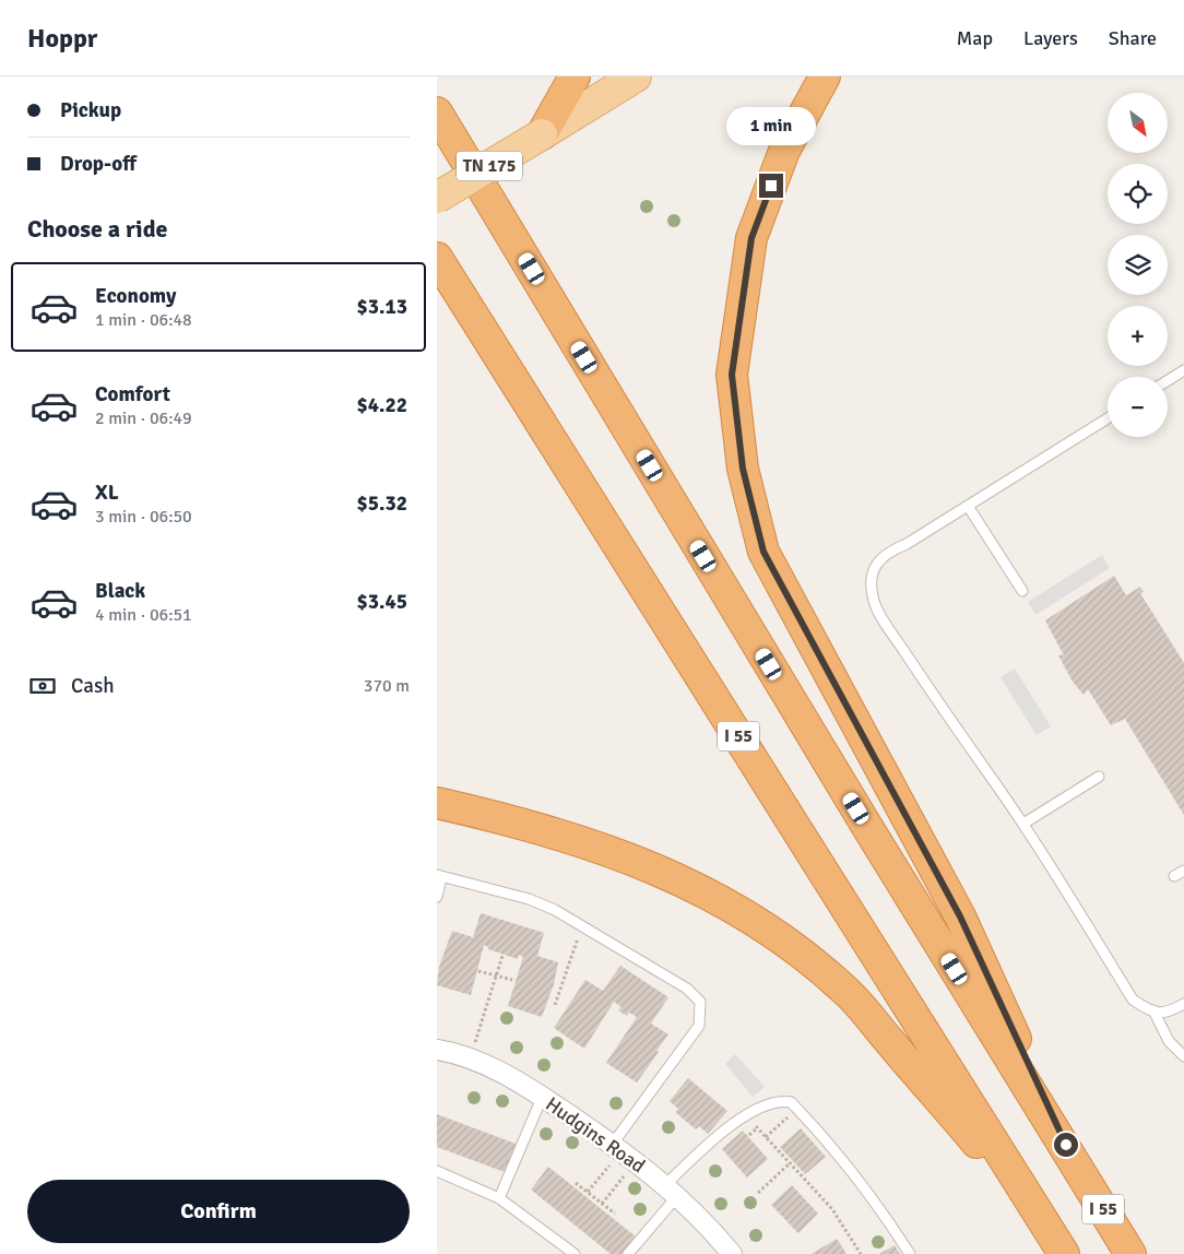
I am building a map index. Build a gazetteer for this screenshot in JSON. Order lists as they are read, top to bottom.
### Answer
{
  "streets": {
    "highway": ["I 55"],
    "main road": ["TN 175"],
    "street": ["Hudgins Road"]
  },
  "north": "bottom right",
  "page": {
    "header": "Hoppr",
    "nav": ["Map", "Layers", "Share"],
    "banner": ["Pickup", "Drop-off"],
    "map_buttons": ["+", "−"],
    "bubble": "1 min",
    "heading": "Choose a ride",
    "list": [
      {
        "name": "Economy",
        "note": "1 min · 06:48",
        "value": "$3.13"
      },
      {
        "name": "Comfort",
        "note": "2 min · 06:49",
        "value": "$4.22"
      },
      {
        "name": "XL",
        "note": "3 min · 06:50",
        "value": "$5.32"
      },
      {
        "name": "Black",
        "note": "4 min · 06:51",
        "value": "$3.45"
      }
    ],
    "pay": ["Cash", "370 m"],
    "buttons": "Confirm"
  }
}
